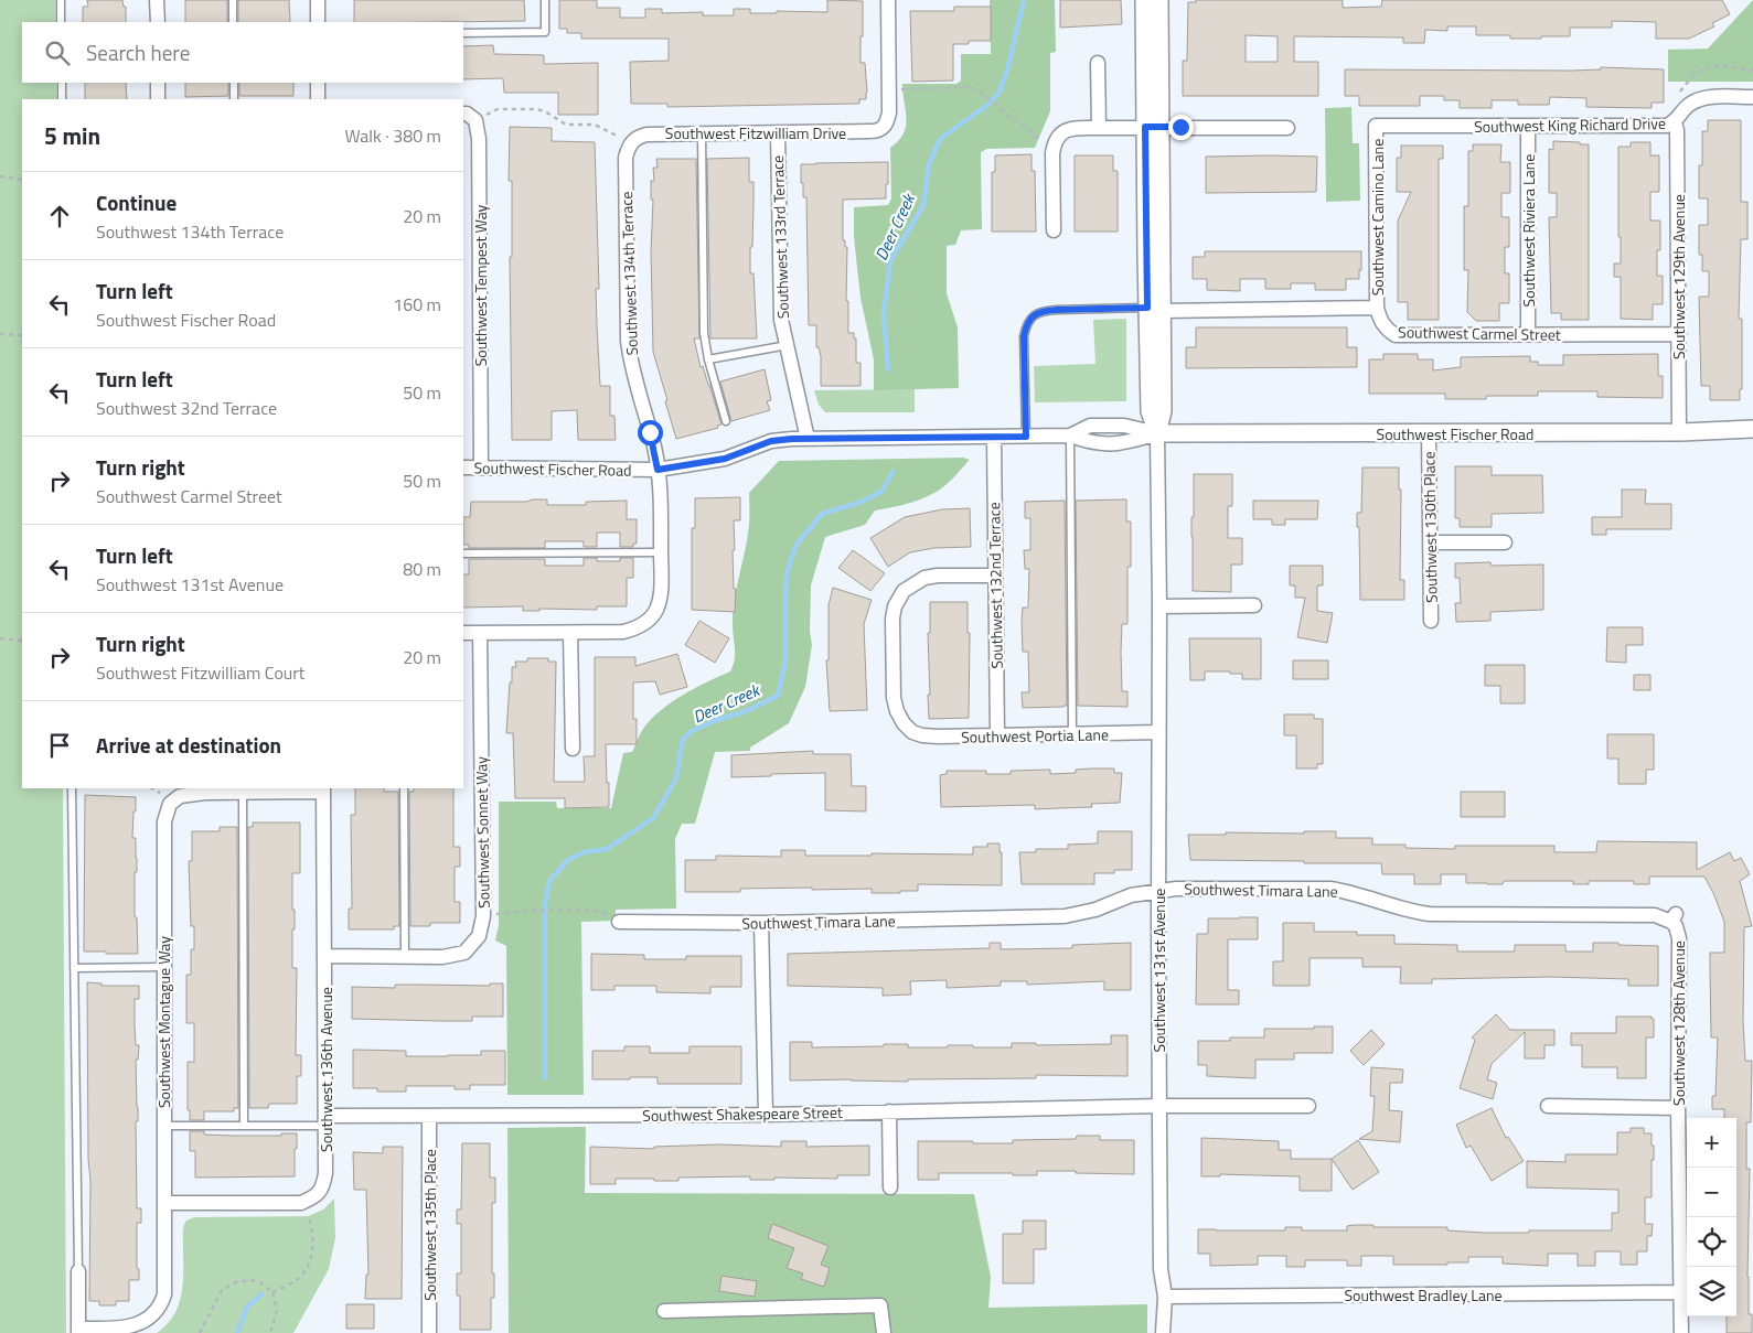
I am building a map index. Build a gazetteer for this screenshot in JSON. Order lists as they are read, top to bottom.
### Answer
{
  "streets": {
    "street": [
      "Southwest King Richard Drive",
      "Southwest Fitzwilliam Drive",
      "Southwest Camino Lane",
      "Southwest Riviera Lane",
      "Southwest 133rd Terrace",
      "Southwest 134th Terrace",
      "Southwest 129th Avenue",
      "Southwest Tempest Way",
      "Southwest Carmel Street",
      "Southwest Fischer Road",
      "Southwest 130th Place",
      "Southwest 132nd Terrace",
      "Southwest Portia Lane",
      "Southwest Sonnet Way",
      "Southwest Timara Lane",
      "Southwest 131st Avenue",
      "Southwest Montague Way",
      "Southwest 128th Avenue",
      "Southwest 136th Avenue",
      "Southwest Shakespeare Street",
      "Southwest 135th Place",
      "Southwest Bradley Lane"
    ]
  },
  "crossings": [
    ["Southwest King Richard Drive", "Southwest Camino Lane"],
    ["Southwest King Richard Drive", "Southwest Riviera Lane"],
    ["Southwest King Richard Drive", "Southwest 129th Avenue"],
    ["Southwest Fitzwilliam Drive", "Southwest 133rd Terrace"],
    ["Southwest Fitzwilliam Drive", "Southwest 134th Terrace"],
    ["Southwest Camino Lane", "Southwest Carmel Street"],
    ["Southwest Riviera Lane", "Southwest Carmel Street"],
    ["Southwest 133rd Terrace", "Southwest Fischer Road"],
    ["Southwest 134th Terrace", "Southwest Fischer Road"],
    ["Southwest 134th Terrace", "Southwest Sonnet Way"],
    ["Southwest 129th Avenue", "Southwest Carmel Street"],
    ["Southwest 129th Avenue", "Southwest Fischer Road"],
    ["Southwest Tempest Way", "Southwest Fischer Road"],
    ["Southwest Fischer Road", "Southwest 130th Place"],
    ["Southwest Fischer Road", "Southwest 132nd Terrace"],
    ["Southwest Fischer Road", "Southwest 131st Avenue"],
    ["Southwest 132nd Terrace", "Southwest Portia Lane"],
    ["Southwest Portia Lane", "Southwest 131st Avenue"],
    ["Southwest Sonnet Way", "Southwest 136th Avenue"],
    ["Southwest Timara Lane", "Southwest 131st Avenue"],
    ["Southwest Timara Lane", "Southwest 128th Avenue"],
    ["Southwest 131st Avenue", "Southwest Shakespeare Street"],
    ["Southwest 131st Avenue", "Southwest Bradley Lane"],
    ["Southwest Montague Way", "Southwest 136th Avenue"],
    ["Southwest 128th Avenue", "Southwest Bradley Lane"],
    ["Southwest 136th Avenue", "Southwest Shakespeare Street"],
    ["Southwest Shakespeare Street", "Southwest 135th Place"]
  ],
  "water": ["Deer Creek"],
  "page": {
    "search": "Search here",
    "heading": ["5 min", "Walk · 380 m"],
    "list": [
      ["Continue", "Southwest 134th Terrace", "20 m"],
      ["Turn left", "Southwest Fischer Road", "160 m"],
      ["Turn left", "Southwest 32nd Terrace", "50 m"],
      ["Turn right", "Southwest Carmel Street", "50 m"],
      ["Turn left", "Southwest 131st Avenue", "80 m"],
      ["Turn right", "Southwest Fitzwilliam Court", "20 m"],
      "Arrive at destination"
    ],
    "map_buttons": ["+", "−"]
  }
}
